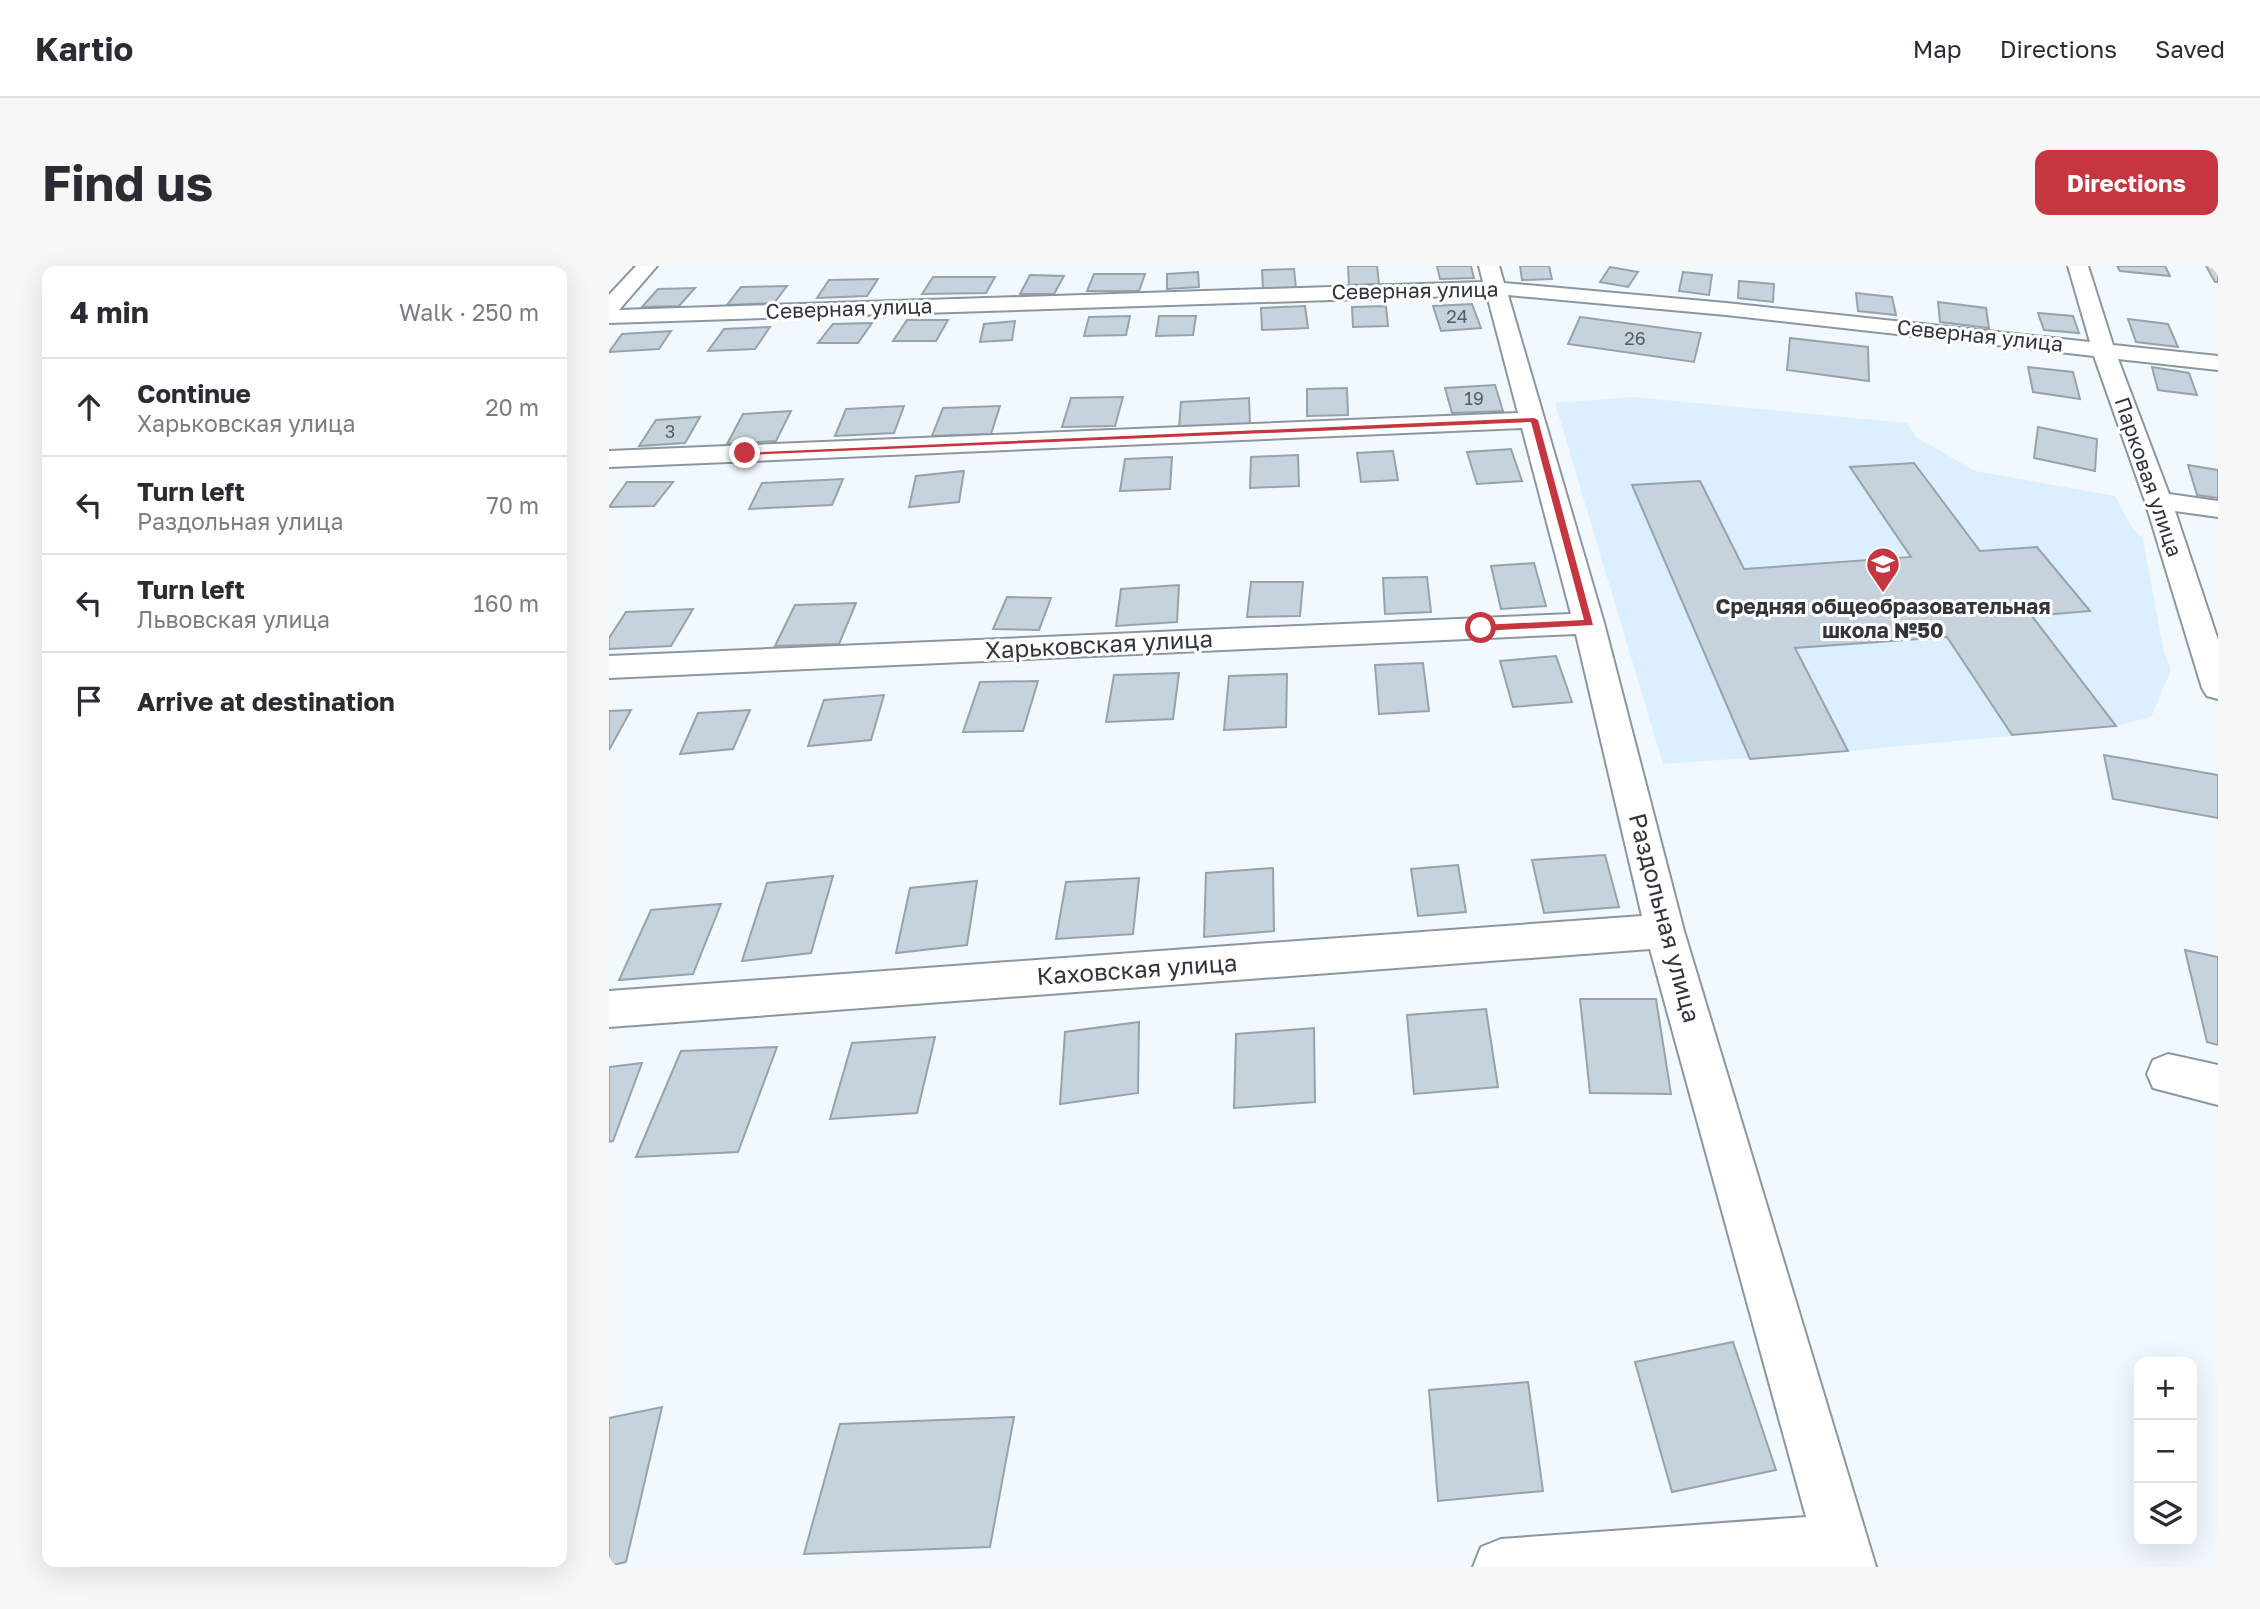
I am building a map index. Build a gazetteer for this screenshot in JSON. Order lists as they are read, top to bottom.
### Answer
{
  "streets": {
    "street": [
      "Северная улица",
      "Парковая улица",
      "Харьковская улица",
      "Раздольная улица",
      "Каховская улица"
    ]
  },
  "crossings": [
    ["Северная улица", "Парковая улица"],
    ["Северная улица", "Раздольная улица"],
    ["Харьковская улица", "Раздольная улица"],
    ["Раздольная улица", "Каховская улица"]
  ],
  "places": {
    "school or university": ["Средняя общеобразовательная школа №50"]
  },
  "house_numbers": [
    "24",
    "26",
    "19",
    "3"
  ],
  "page": {
    "header": "Kartio",
    "nav": ["Map", "Directions", "Saved"],
    "buttons": "Directions",
    "title": "Find us",
    "heading": ["4 min", "Walk · 250 m"],
    "list": [
      ["Continue", "Харьковская улица", "20 m"],
      ["Turn left", "Раздольная улица", "70 m"],
      ["Turn left", "Львовская улица", "160 m"],
      "Arrive at destination"
    ],
    "map_buttons": ["+", "−"]
  }
}
